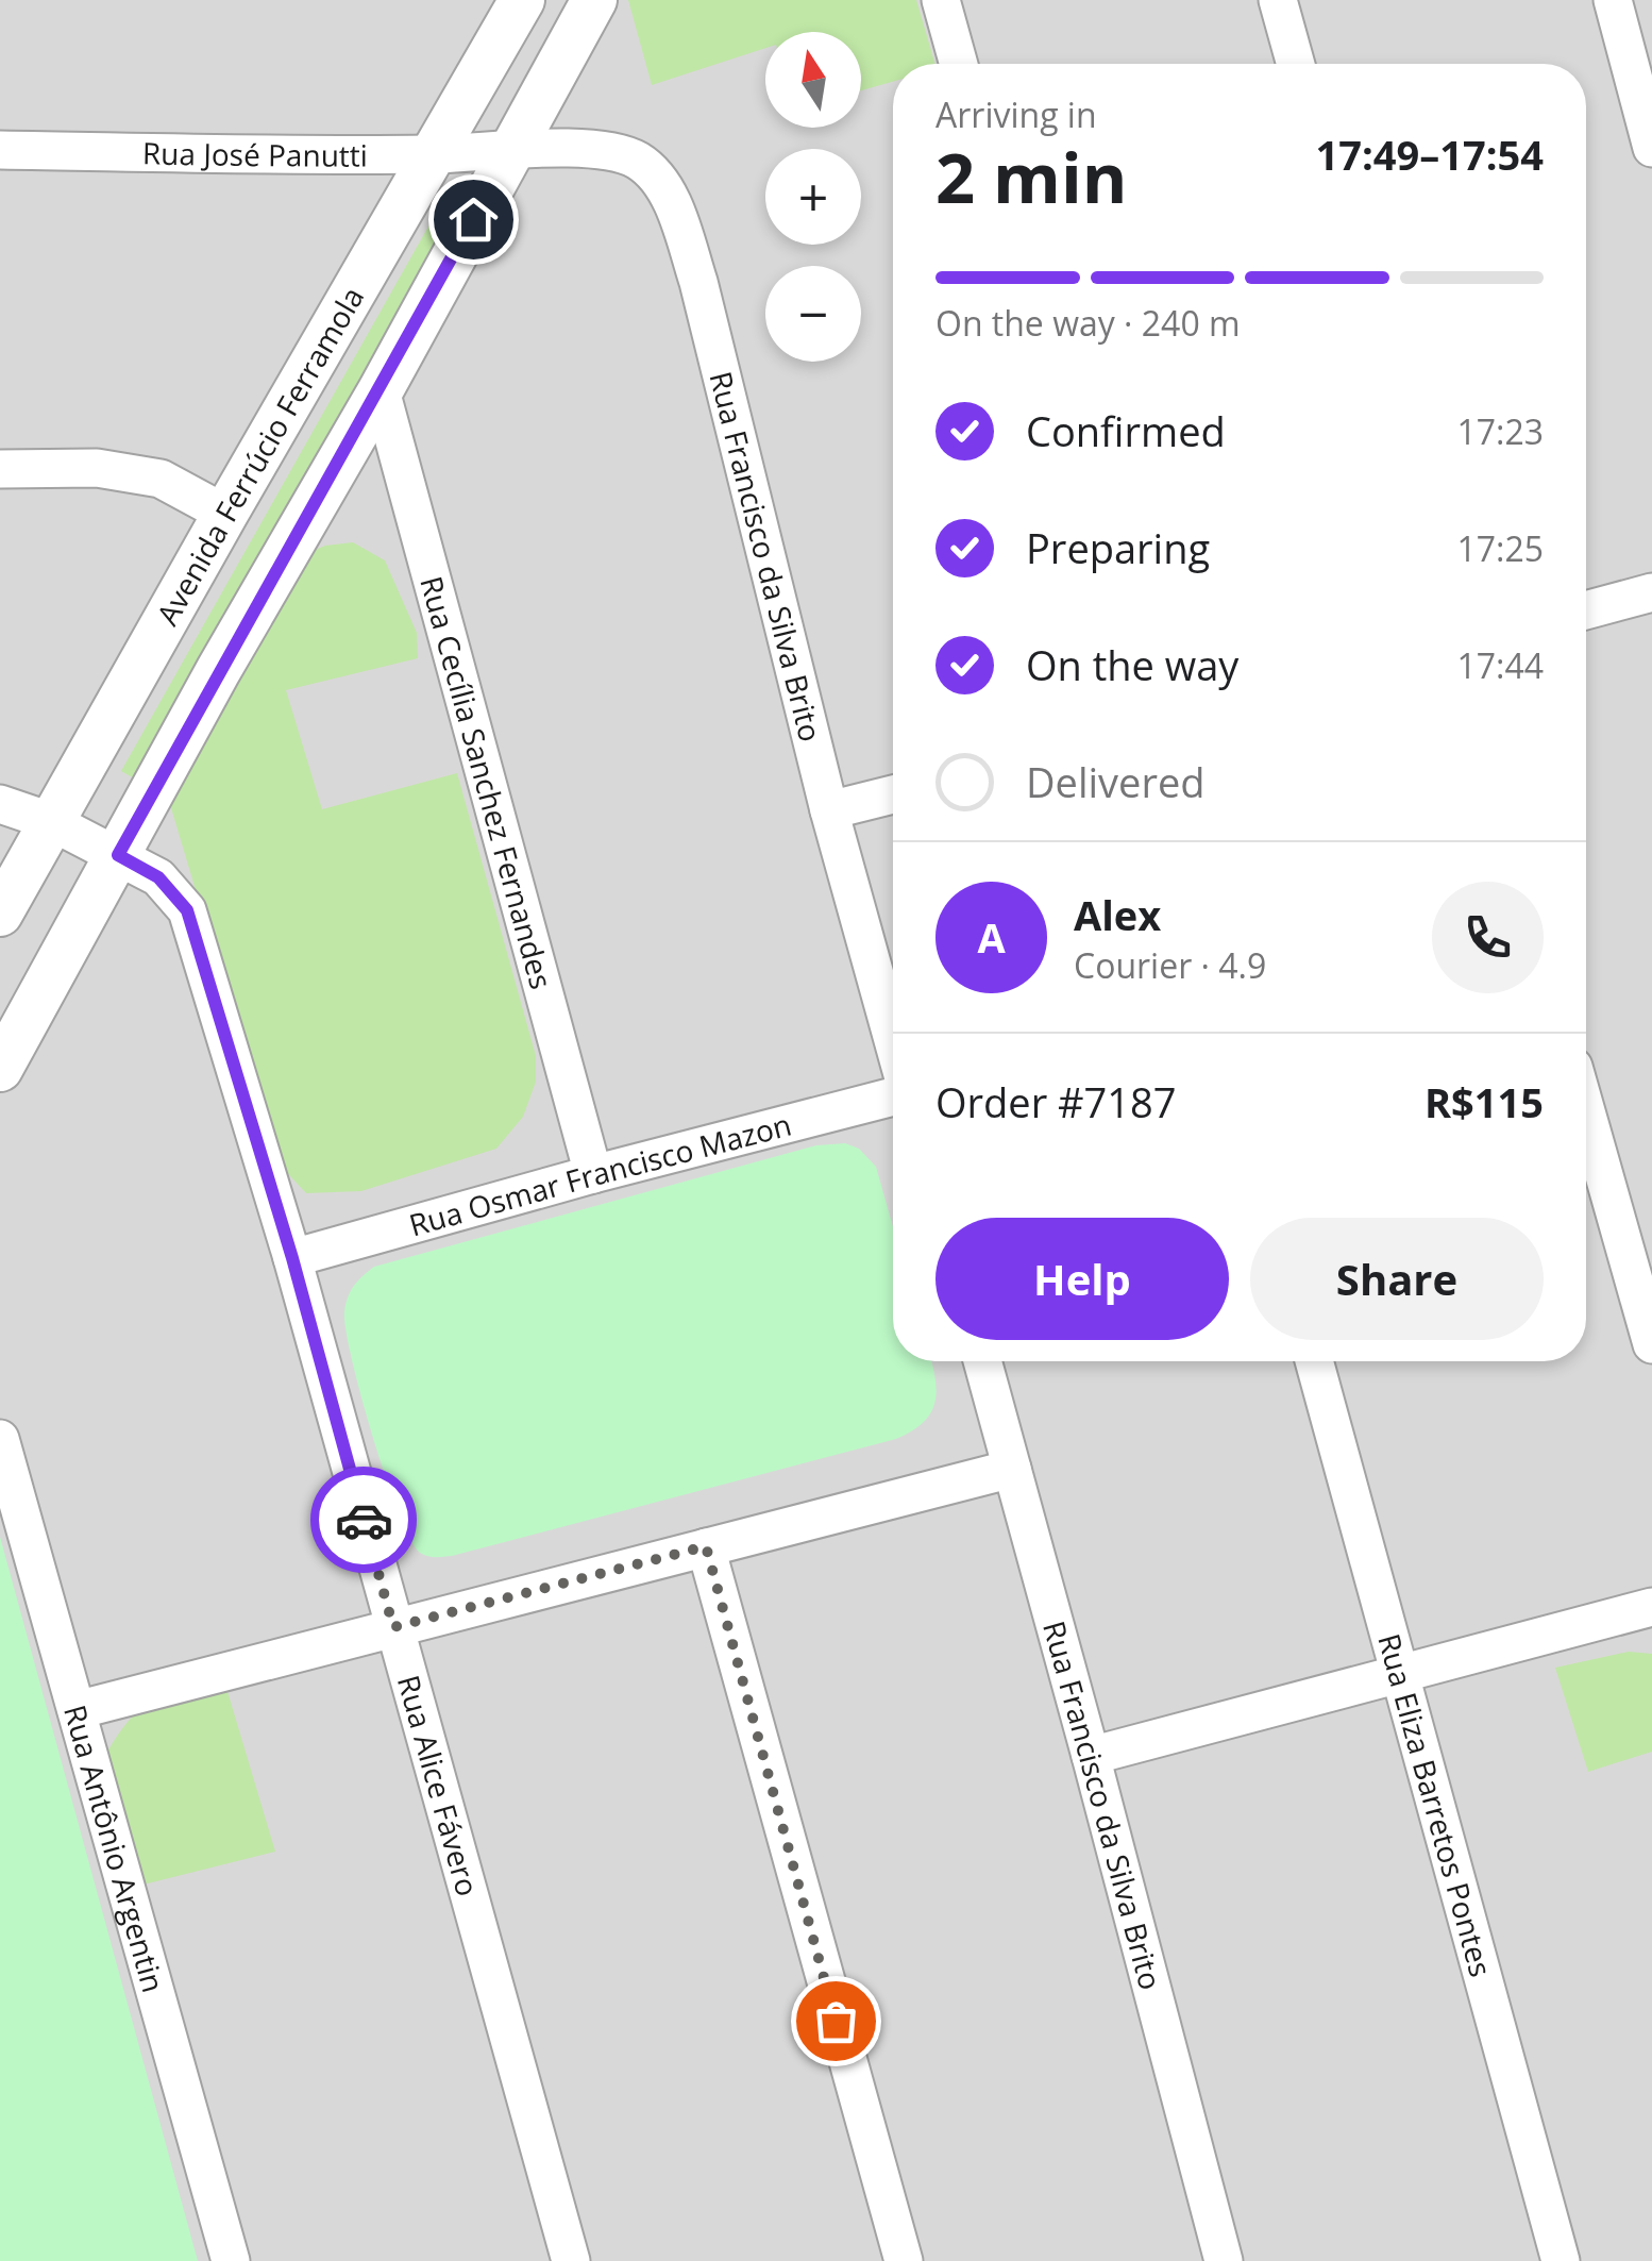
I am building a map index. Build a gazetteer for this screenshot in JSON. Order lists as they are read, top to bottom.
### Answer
{
  "streets": {
    "street": [
      "Rua José Panutti",
      "Avenida Ferrúcio Ferramola",
      "Rua Francisco da Silva Brito",
      "Rua Cecília Sanchez Fernandes",
      "Rua Osmar Francisco Mazon",
      "Rua Alice Fávero",
      "Rua Eliza Barretos Pontes",
      "Rua Antônio Argentin"
    ]
  },
  "crossings": [
    ["Rua José Panutti", "Avenida Ferrúcio Ferramola"],
    ["Rua José Panutti", "Rua Francisco da Silva Brito"],
    ["Avenida Ferrúcio Ferramola", "Rua Alice Fávero"],
    ["Rua Cecília Sanchez Fernandes", "Rua Osmar Francisco Mazon"],
    ["Rua Osmar Francisco Mazon", "Rua Alice Fávero"]
  ],
  "north": "top",
  "page": {
    "map_buttons": ["+", "−"],
    "heading": ["2 min", "Arriving in", "17:49–17:54"],
    "panel": [
      "Alex",
      "Courier · 4.9",
      "Order #7187",
      "R$115"
    ],
    "bar": "On the way · 240 m",
    "list": [
      ["Confirmed", "17:23"],
      ["Preparing", "17:25"],
      ["On the way", "17:44"],
      "Delivered"
    ],
    "round": "A",
    "buttons": ["Help", "Share"]
  }
}
